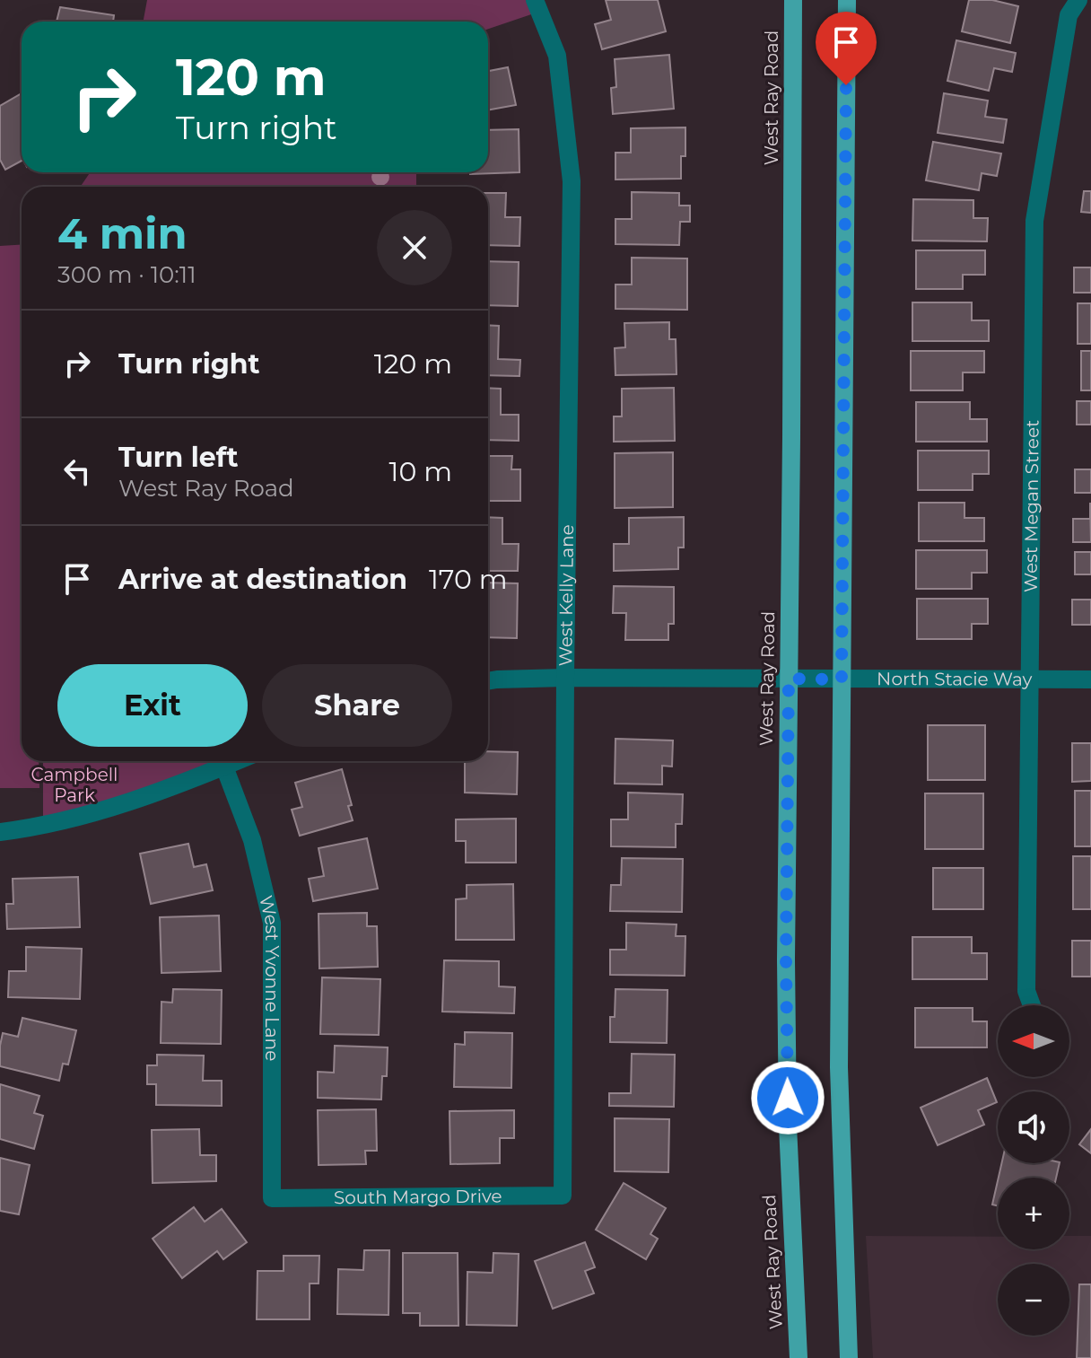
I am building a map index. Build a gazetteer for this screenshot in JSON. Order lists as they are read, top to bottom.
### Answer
{
  "streets": {
    "main road": ["West Ray Road"],
    "street": [
      "West Megan Street",
      "West Kelly Lane",
      "North Stacie Way",
      "West Yvonne Lane",
      "South Margo Drive"
    ]
  },
  "crossings": [
    ["West Ray Road", "North Stacie Way"],
    ["West Megan Street", "North Stacie Way"],
    ["West Kelly Lane", "North Stacie Way"],
    ["West Kelly Lane", "South Margo Drive"],
    ["West Yvonne Lane", "South Margo Drive"]
  ],
  "parks": ["Campbell Park"],
  "north": "left",
  "page": {
    "turn": ["120 m", "Turn right"],
    "heading": ["4 min", "300 m · 10:11"],
    "list": [
      {
        "name": "Turn right",
        "value": "120 m"
      },
      {
        "name": "Turn left",
        "note": "West Ray Road",
        "value": "10 m"
      },
      {
        "name": "Arrive at destination",
        "value": "170 m"
      }
    ],
    "buttons": ["Exit", "Share"],
    "map_buttons": ["+", "−"]
  }
}
